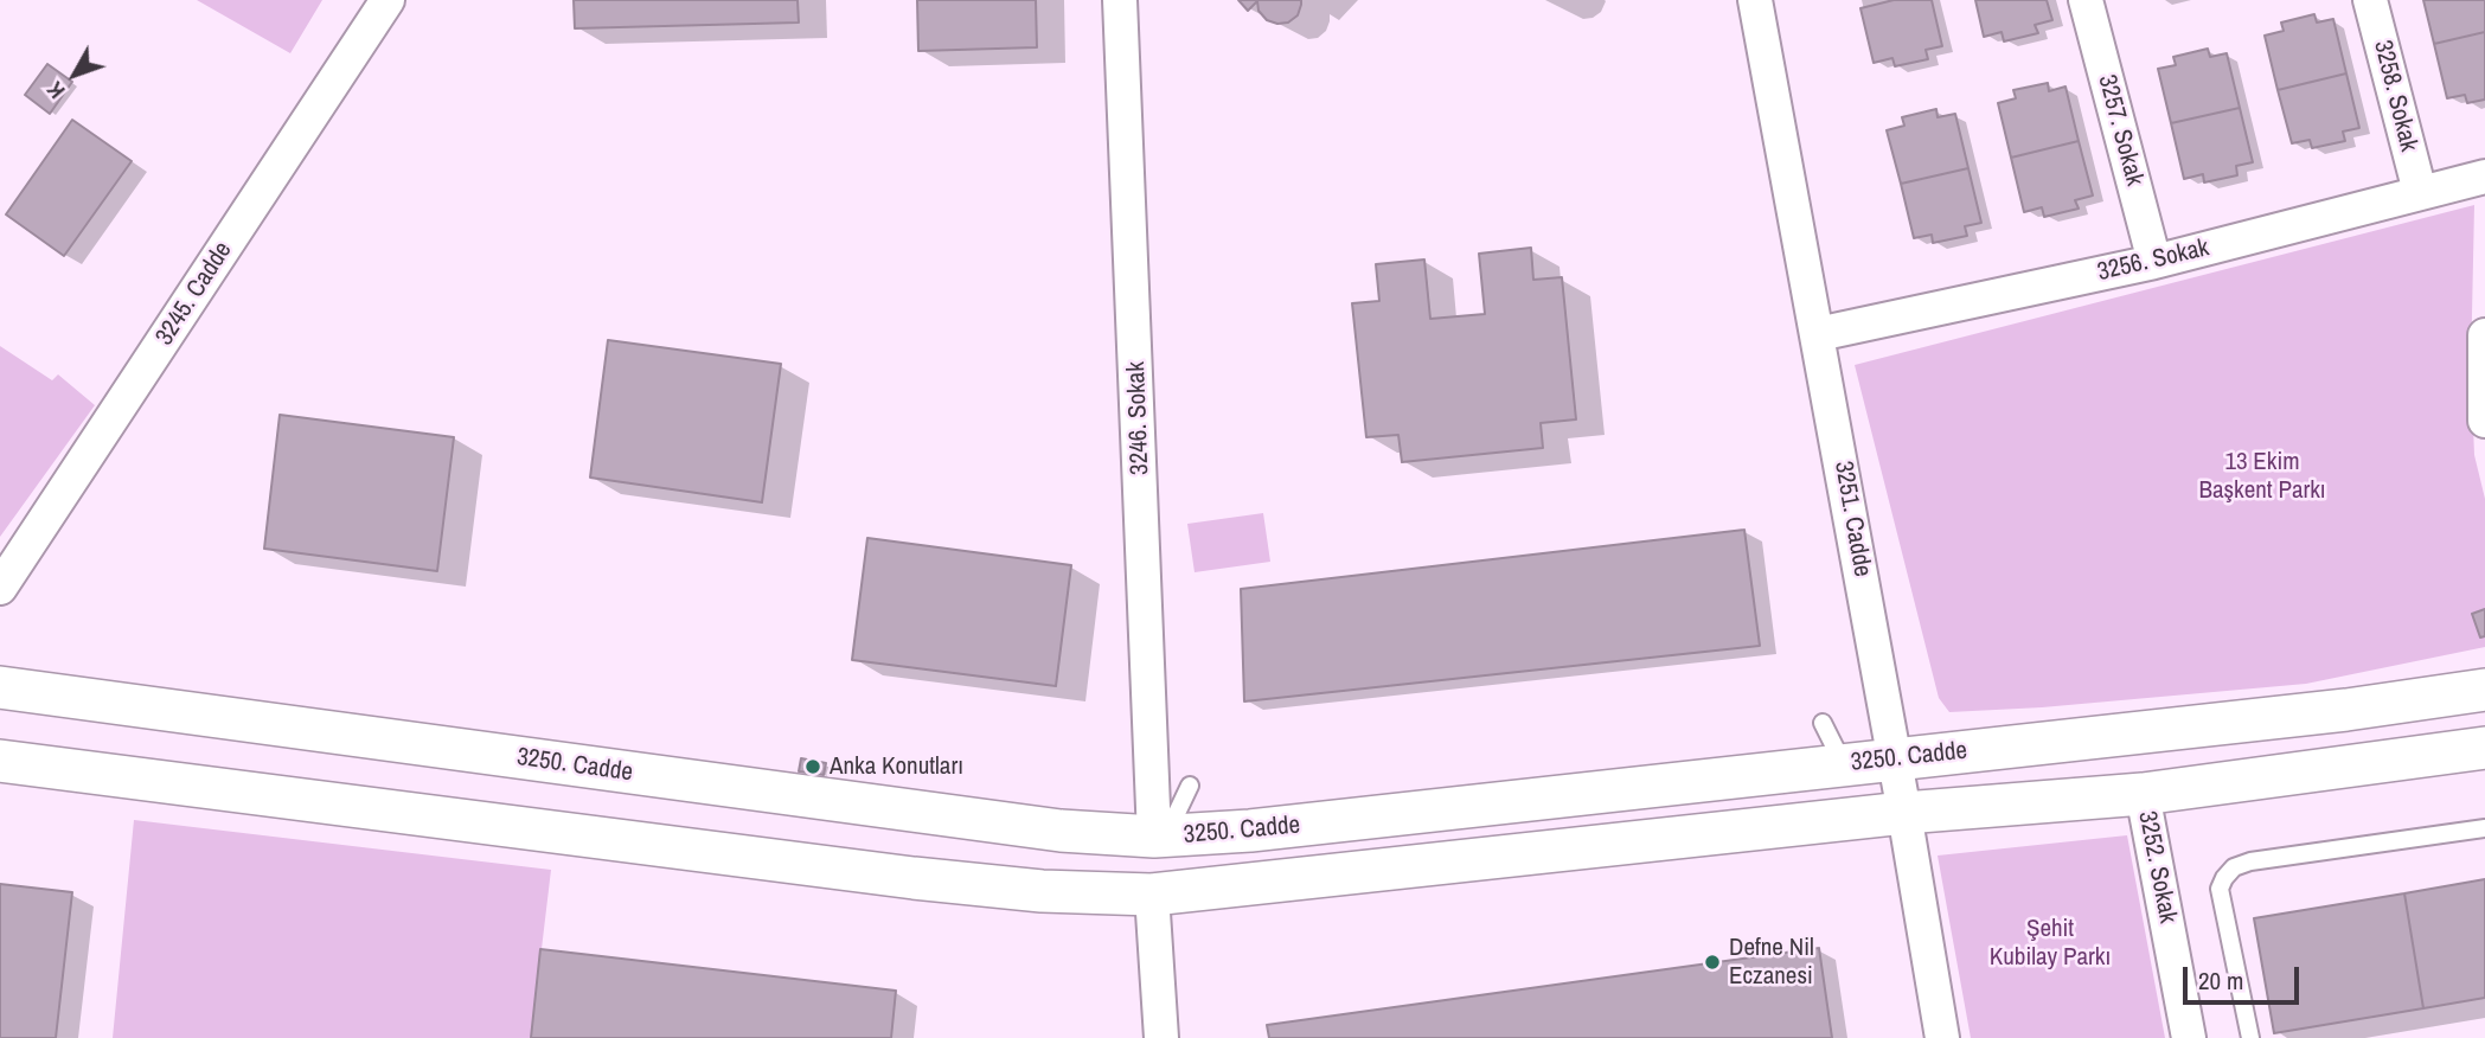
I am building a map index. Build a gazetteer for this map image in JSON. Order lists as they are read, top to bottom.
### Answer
{
  "streets": {
    "street": [
      "3258. Sokak",
      "3257. Sokak",
      "3256. Sokak",
      "3245. Cadde",
      "3246. Sokak",
      "3251. Cadde",
      "3250. Cadde",
      "3252. Sokak"
    ]
  },
  "crossings": [
    ["3258. Sokak", "3256. Sokak"],
    ["3257. Sokak", "3256. Sokak"],
    ["3256. Sokak", "3251. Cadde"],
    ["3246. Sokak", "3250. Cadde"],
    ["3251. Cadde", "3250. Cadde"],
    ["3250. Cadde", "3252. Sokak"]
  ],
  "parks": ["13 Ekim Başkent Parkı", "Şehit Kubilay Parkı"],
  "places": ["Anka Konutları", "Defne Nil Eczanesi"],
  "scale_bar": "20 m",
  "north": "bottom left"
}
